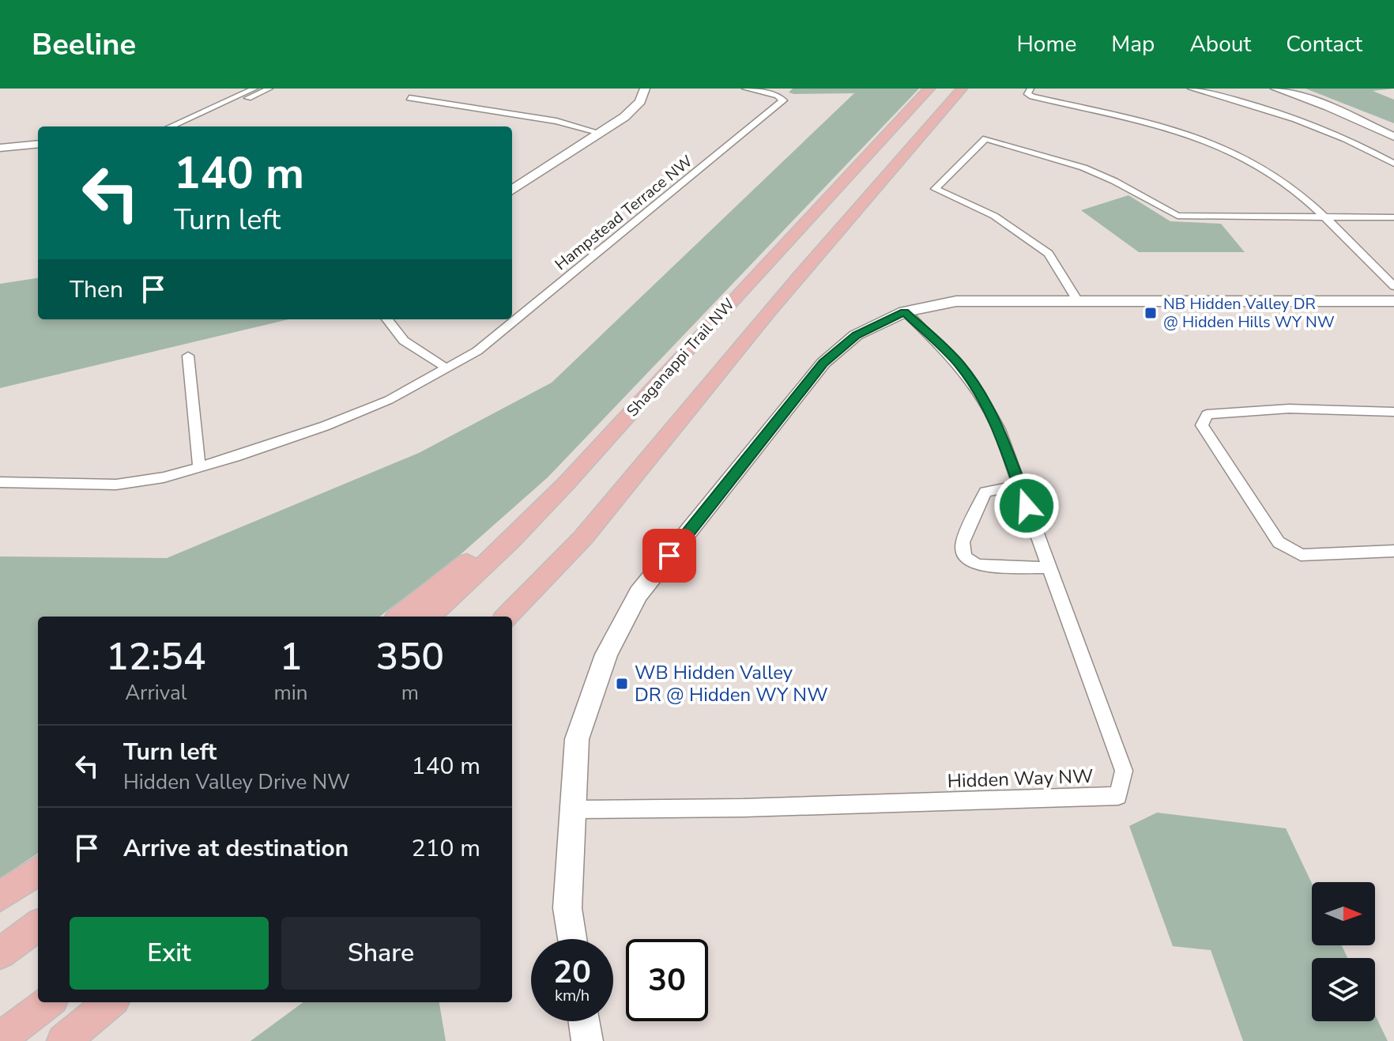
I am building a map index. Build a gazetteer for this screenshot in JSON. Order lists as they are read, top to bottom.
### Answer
{
  "streets": {
    "main road": ["Shaganappi Trail NW"],
    "street": ["Hampstead Terrace NW", "Hidden Way NW"]
  },
  "places": {
    "transit": ["NB Hidden Valley DR @ Hidden Hills WY NW", "WB Hidden Valley DR @ Hidden WY NW"]
  },
  "north": "right",
  "page": {
    "header": "Beeline",
    "nav": [
      "Home",
      "Map",
      "About",
      "Contact"
    ],
    "turn": ["140 m", "Turn left"],
    "then": "Then",
    "eta": [
      "12:54",
      "Arrival",
      "1",
      "min",
      "350",
      "m"
    ],
    "list": [
      {
        "name": "Turn left",
        "note": "Hidden Valley Drive NW",
        "value": "140 m"
      },
      {
        "name": "Arrive at destination",
        "value": "210 m"
      }
    ],
    "buttons": ["Exit", "Share"],
    "speed": "20 km/h",
    "limit": "30"
  }
}
